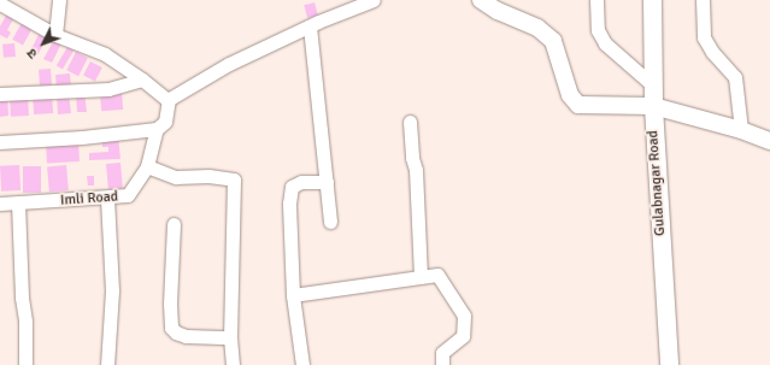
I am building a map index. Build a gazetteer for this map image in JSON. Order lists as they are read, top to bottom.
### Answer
{
  "streets": {
    "main road": ["Gulabnagar Road"],
    "street": ["Imli Road"]
  },
  "north": "bottom left"
}
